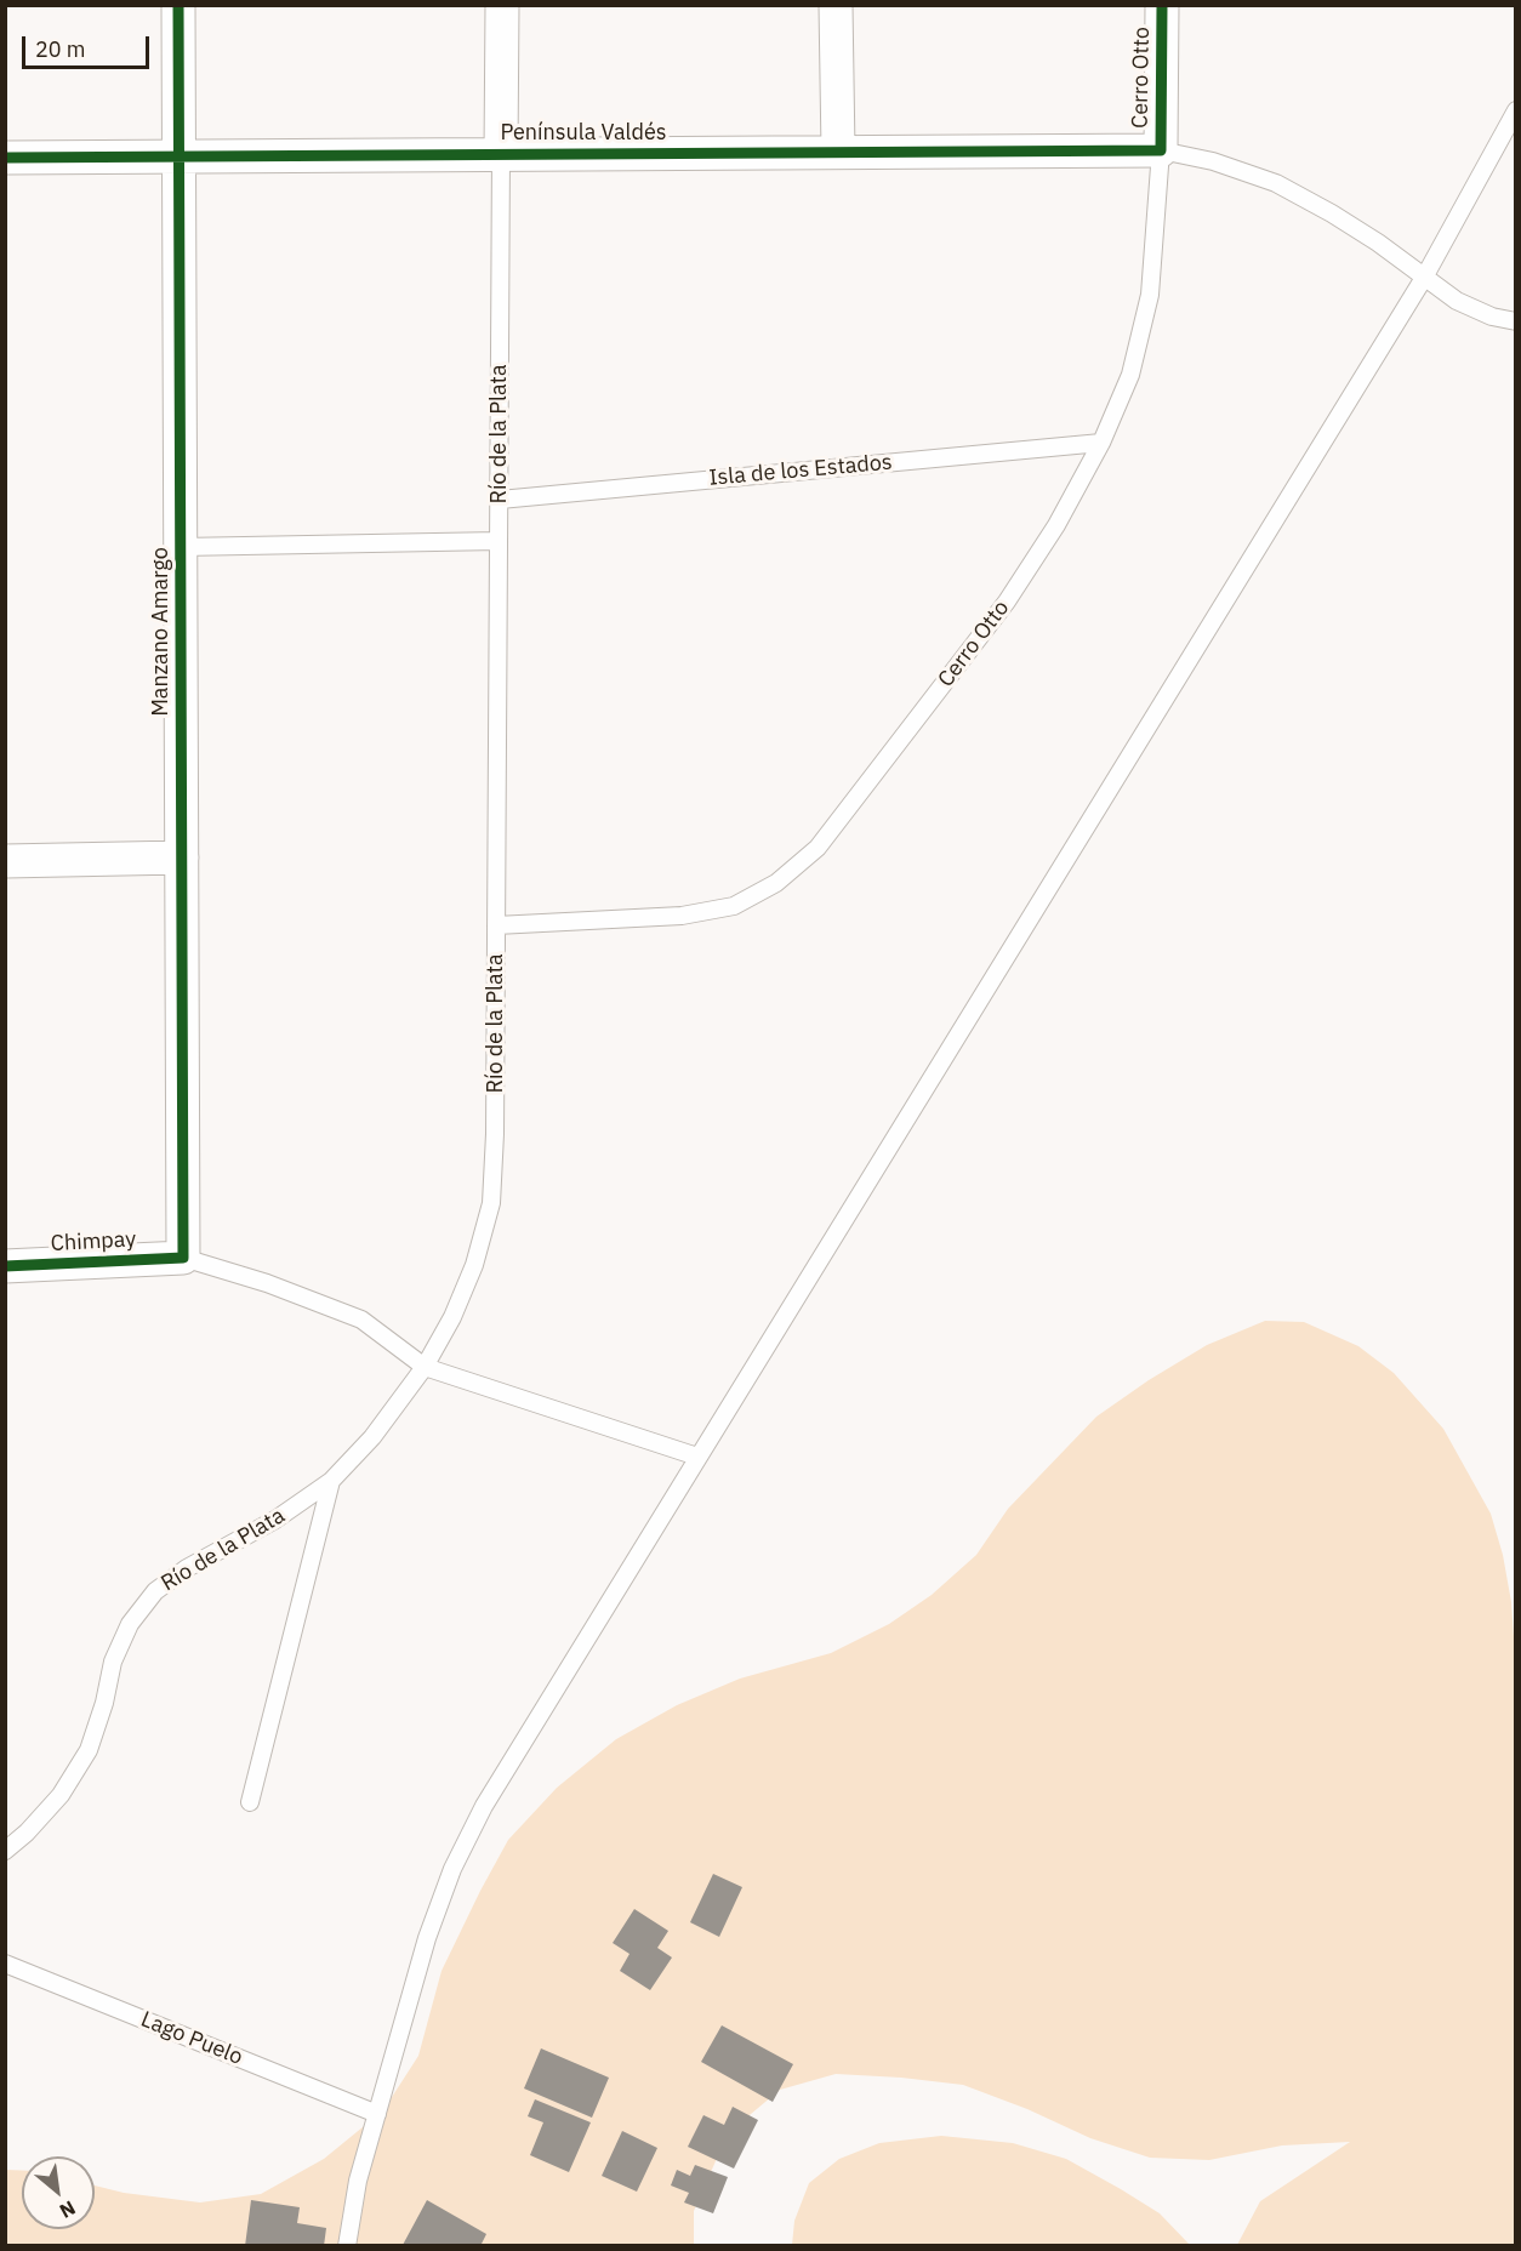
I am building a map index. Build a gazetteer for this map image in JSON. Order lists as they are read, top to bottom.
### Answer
{
  "streets": {
    "street": [
      "Cerro Otto",
      "Península Valdés",
      "Río de la Plata",
      "Manzano Amargo",
      "Chimpay"
    ],
    "lane": ["Isla de los Estados", "Lago Puelo"]
  },
  "crossings": [
    ["Cerro Otto", "Península Valdés"],
    ["Cerro Otto", "Río de la Plata"],
    ["Cerro Otto", "Isla de los Estados"],
    ["Península Valdés", "Río de la Plata"],
    ["Península Valdés", "Manzano Amargo"],
    ["Río de la Plata", "Isla de los Estados"],
    ["Manzano Amargo", "Chimpay"]
  ],
  "scale_bar": "20 m",
  "north": "bottom right"
}
